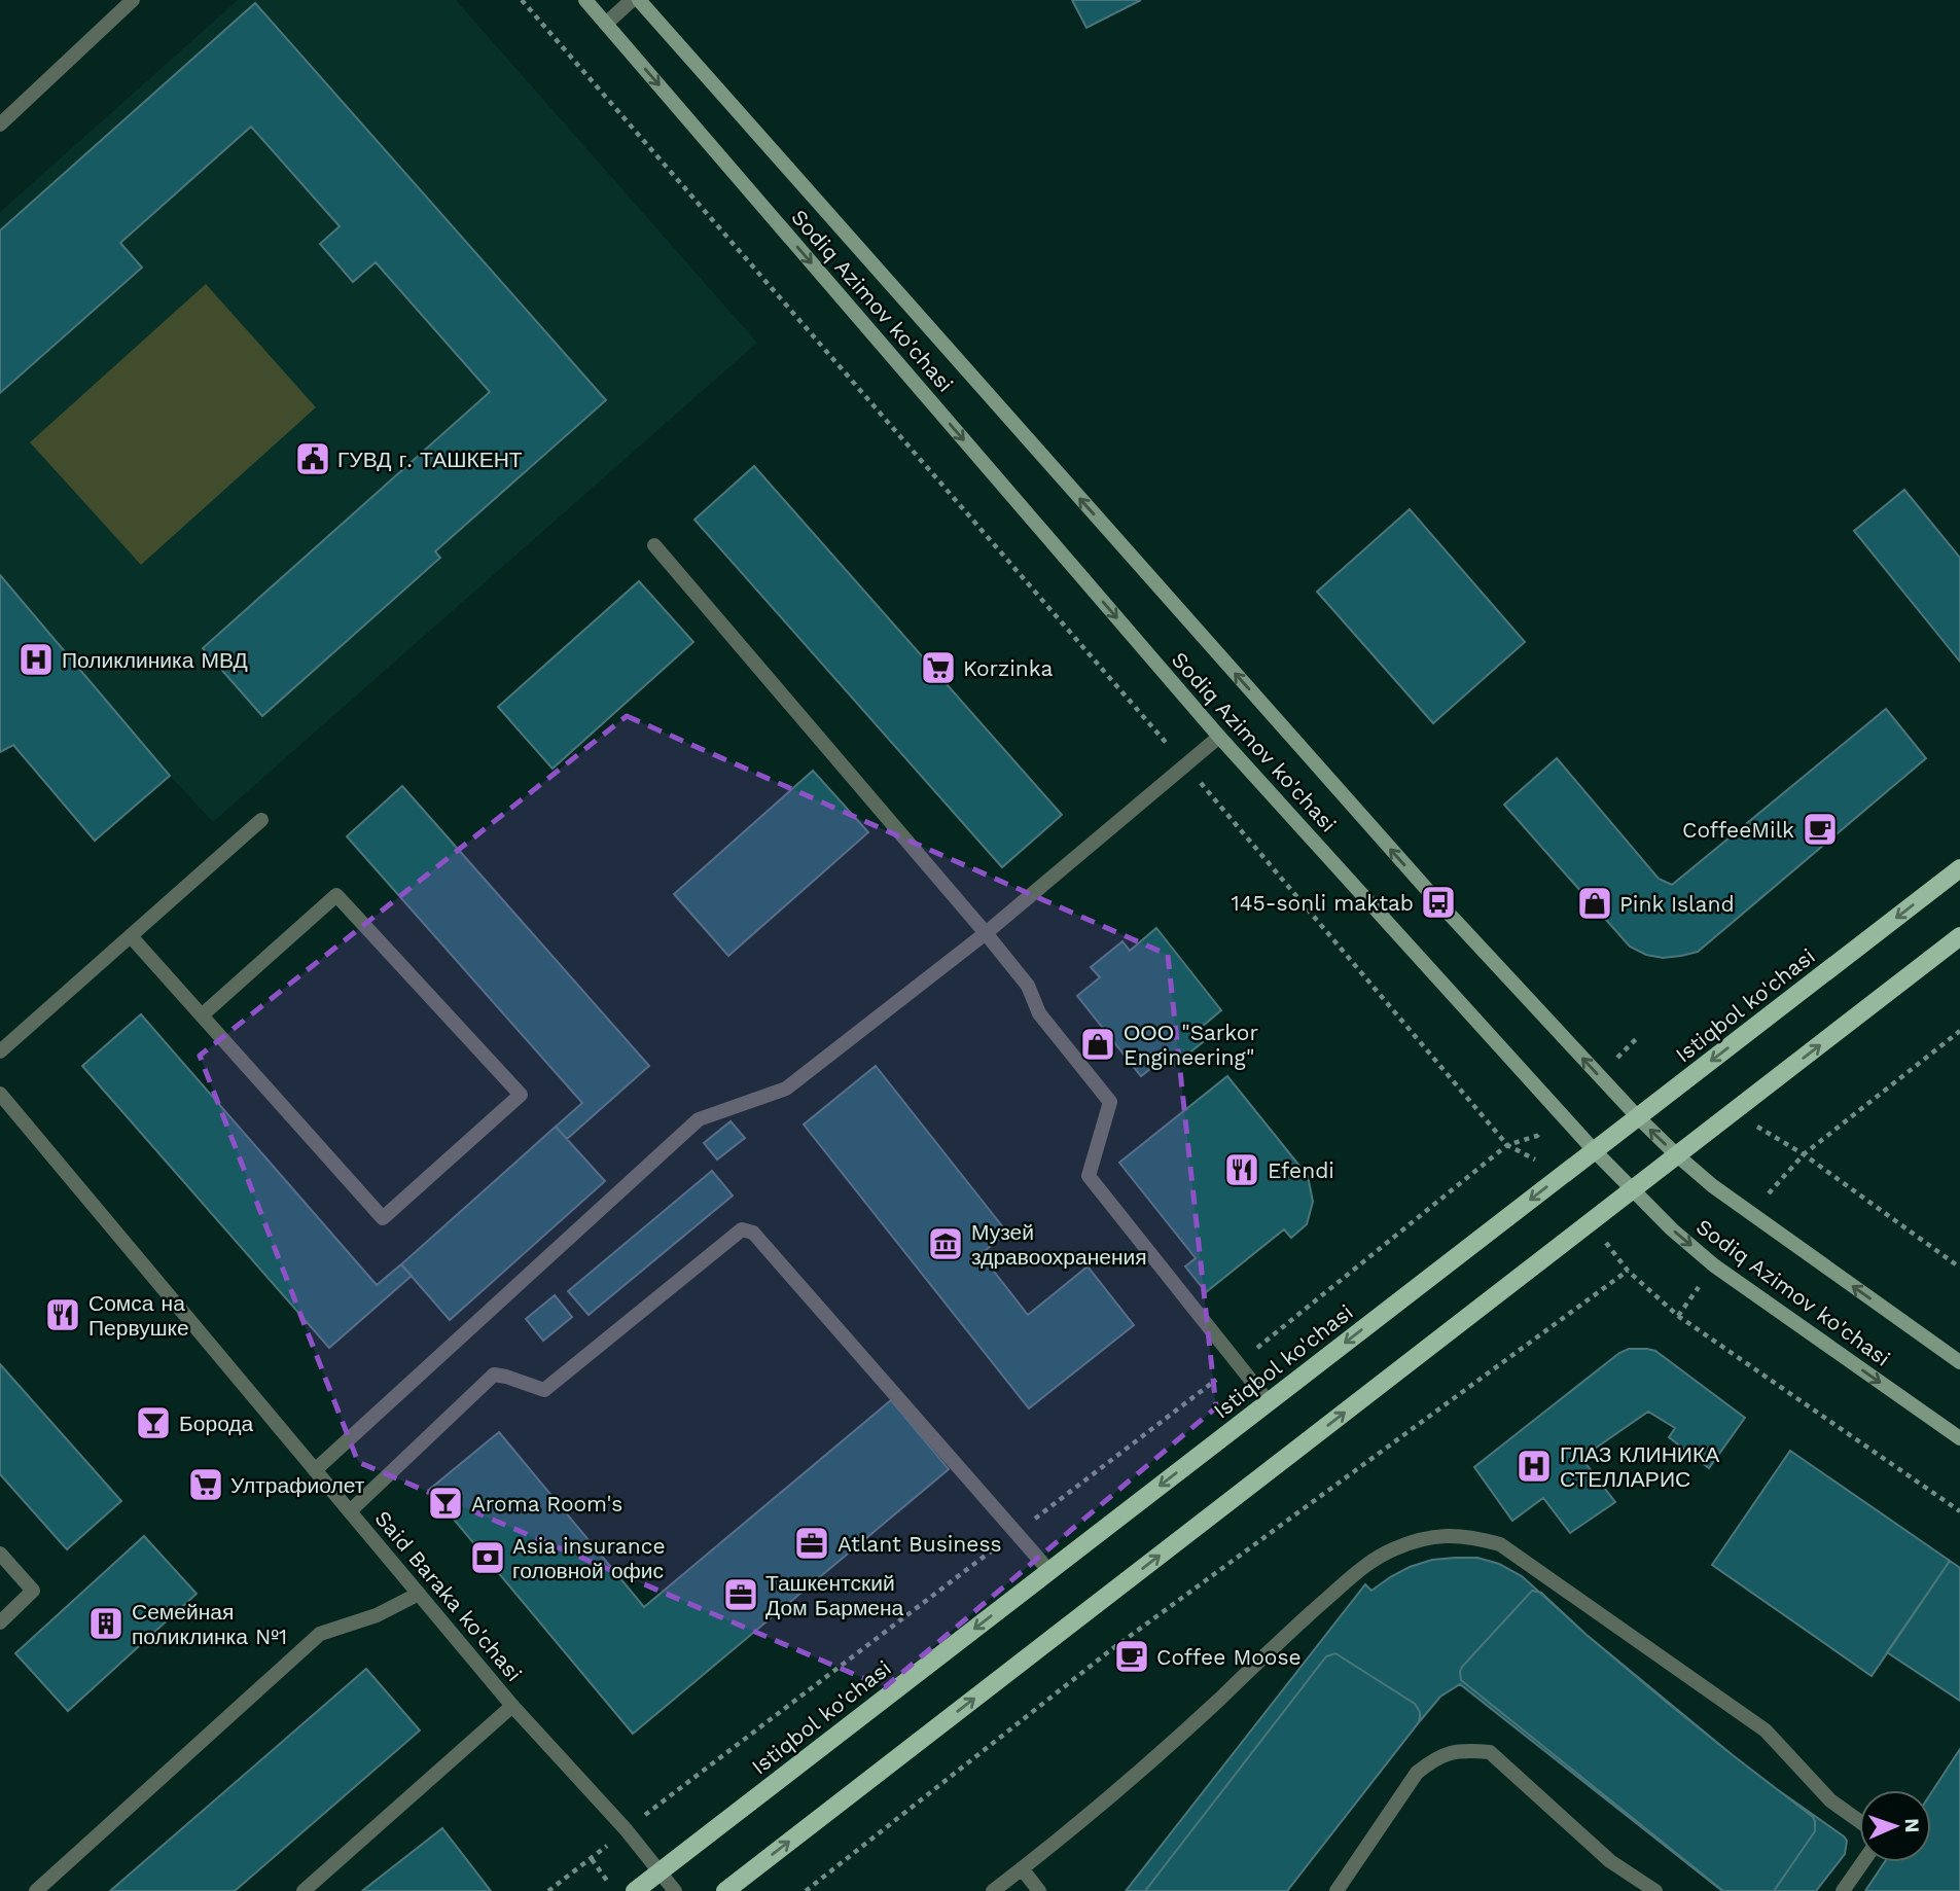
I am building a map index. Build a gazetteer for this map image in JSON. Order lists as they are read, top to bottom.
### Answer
{
  "streets": {
    "main road": ["Sodiq Azimov ko'chasi", "Istiqbol ko'chasi"],
    "street": ["Said Baraka ko'chasi"]
  },
  "crossings": [
    ["Sodiq Azimov ko'chasi", "Istiqbol ko'chasi"],
    ["Istiqbol ko'chasi", "Said Baraka ko'chasi"]
  ],
  "places": {
    "public building": ["ГУВД г. ТАШКЕНТ"],
    "hospital": ["Поликлиника МВД", "ГЛАЗ КЛИНИКА СТЕЛЛАРИС"],
    "supermarket": ["Korzinka", "Ултрафиолет"],
    "cafe": ["CoffeeMilk", "Coffee Moose"],
    "bus stop": ["145-sonli maktab"],
    "shop": ["Pink Island", "ООО \"Sarkor Engineering\""],
    "restaurant": ["Efendi", "Сомса на Первушке"],
    "museum": ["Музей здравоохранения"],
    "bar": ["Борода", "Aroma Room's"],
    "office": ["Atlant Business", "Ташкентский Дом Бармена"],
    "bank": ["Asia insurance головной офис"],
    "building": ["Семейная поликлинка №1"]
  },
  "north": "right"
}
